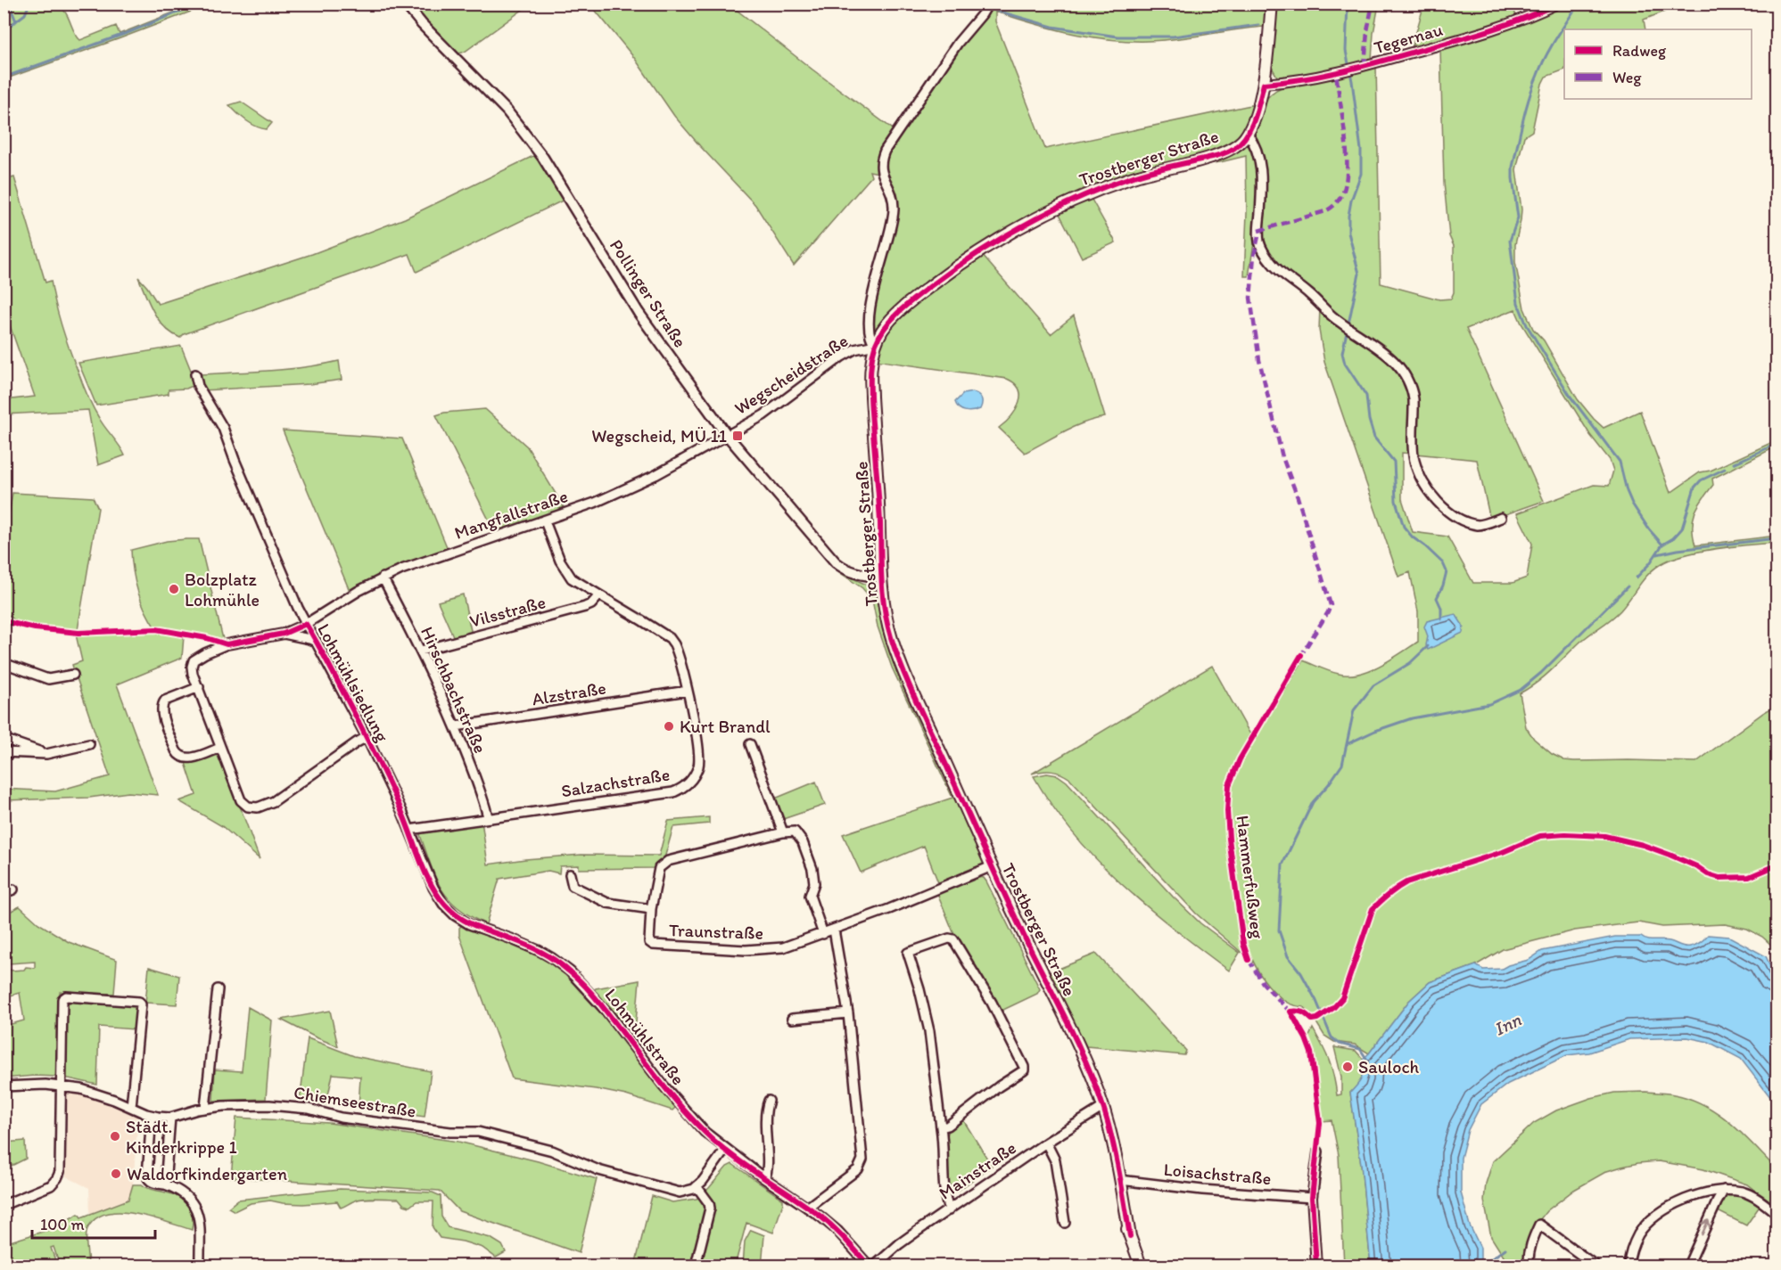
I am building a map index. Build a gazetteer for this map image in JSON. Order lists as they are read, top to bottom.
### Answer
{
  "streets": {
    "main road": ["Trostberger Straße"],
    "street": [
      "Tegernau",
      "Pollinger Straße",
      "Wegscheidstraße",
      "Mangfallstraße",
      "Vilsstraße",
      "Lohmühlsiedlung",
      "Hirschbachstraße",
      "Alzstraße",
      "Salzachstraße",
      "Traunstraße",
      "Lohmühlstraße",
      "Chiemseestraße",
      "Mainstraße",
      "Loisachstraße"
    ],
    "cycle path": ["Hammerfußweg"]
  },
  "crossings": [
    ["Tegernau", "Trostberger Straße"],
    ["Trostberger Straße", "Pollinger Straße"],
    ["Trostberger Straße", "Wegscheidstraße"],
    ["Trostberger Straße", "Traunstraße"],
    ["Trostberger Straße", "Mainstraße"],
    ["Trostberger Straße", "Loisachstraße"],
    ["Pollinger Straße", "Wegscheidstraße"],
    ["Pollinger Straße", "Mangfallstraße"],
    ["Wegscheidstraße", "Mangfallstraße"],
    ["Mangfallstraße", "Lohmühlsiedlung"],
    ["Mangfallstraße", "Hirschbachstraße"],
    ["Mangfallstraße", "Salzachstraße"],
    ["Vilsstraße", "Hirschbachstraße"],
    ["Vilsstraße", "Salzachstraße"],
    ["Lohmühlsiedlung", "Salzachstraße"],
    ["Lohmühlsiedlung", "Lohmühlstraße"],
    ["Hirschbachstraße", "Alzstraße"],
    ["Hirschbachstraße", "Salzachstraße"],
    ["Alzstraße", "Salzachstraße"],
    ["Salzachstraße", "Lohmühlstraße"]
  ],
  "water": ["Inn"],
  "places": {
    "transit": ["Wegscheid, MÜ 11"],
    "other": [
      "Bolzplatz Lohmühle",
      "Kurt Brandl",
      "Sauloch",
      "Städt. Kinderkrippe 1",
      "Waldorfkindergarten"
    ]
  },
  "legend": ["Radweg", "Weg"],
  "scale_bar": "100 m"
}
